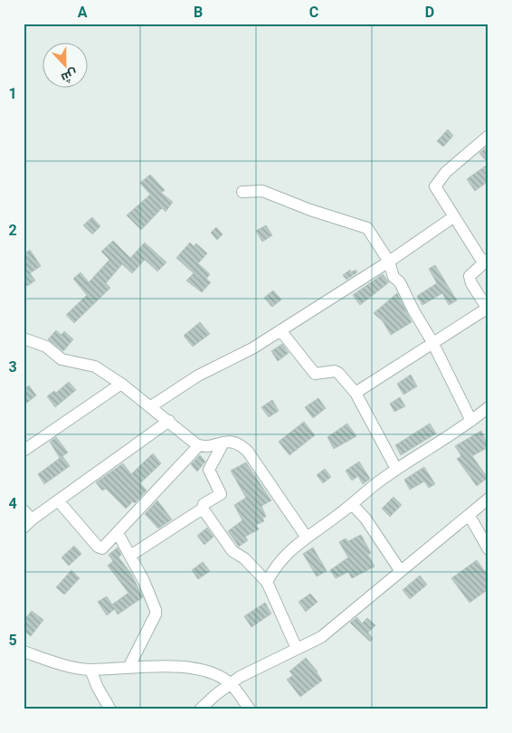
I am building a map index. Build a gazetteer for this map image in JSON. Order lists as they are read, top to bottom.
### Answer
{
  "north": "bottom",
  "grid": {
    "columns": [
      "A",
      "B",
      "C",
      "D"
    ],
    "rows": [
      "1",
      "2",
      "3",
      "4",
      "5"
    ]
  }
}
